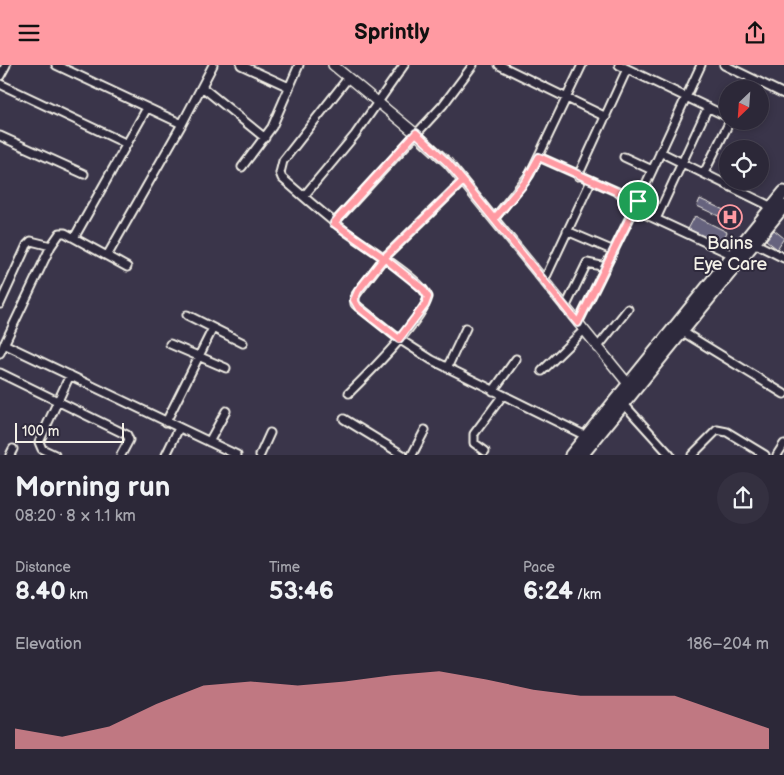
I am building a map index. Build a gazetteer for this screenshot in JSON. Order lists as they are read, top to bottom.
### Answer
{
  "places": {
    "hospital": ["Bains Eye Care"]
  },
  "scale_bar": "100 m",
  "north": "bottom left",
  "page": {
    "header": "Sprintly",
    "scale": "100 m",
    "heading": ["Morning run", "08:20 · 8 × 1.1 km"],
    "stats": [
      ["Distance", "8.40 km"],
      ["Time", "53:46"],
      ["Pace", "6:24 /km"]
    ],
    "chart": ["Elevation", "186–204 m"]
  }
}
